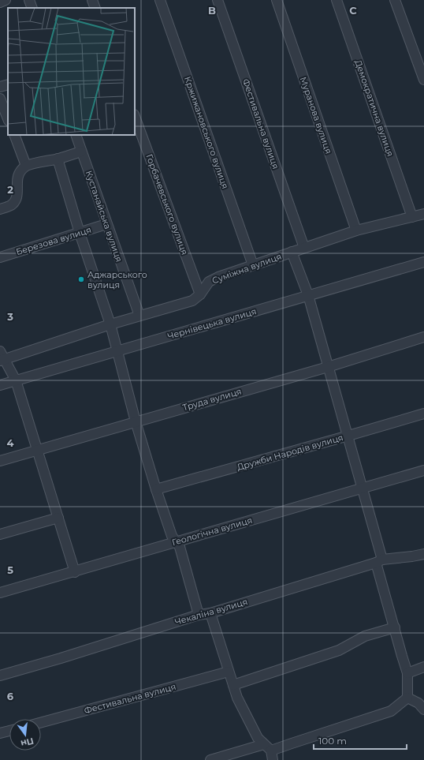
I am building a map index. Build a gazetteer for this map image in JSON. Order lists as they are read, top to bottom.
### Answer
{
  "streets": {
    "street": [
      "Демократична вулиця",
      "Муранова вулиця",
      "Фестивальна вулиця",
      "Кржижановського вулиця",
      "Горбачевського вулиця",
      "Кустанайська вулиця",
      "Березова вулиця",
      "Суміжна вулиця",
      "Чернівецька вулиця",
      "Труда вулиця",
      "Дружби Народів вулиця",
      "Геологічна вулиця",
      "Чекаліна вулиця"
    ]
  },
  "crossings": [
    ["Демократична вулиця", "Суміжна вулиця"],
    ["Муранова вулиця", "Суміжна вулиця"],
    ["Фестивальна вулиця", "Суміжна вулиця"],
    ["Кржижановського вулиця", "Суміжна вулиця"],
    ["Горбачевського вулиця", "Суміжна вулиця"],
    ["Кустанайська вулиця", "Березова вулиця"],
    ["Кустанайська вулиця", "Суміжна вулиця"]
  ],
  "places": ["Аджарського вулиця"],
  "scale_bar": "100 m",
  "north": "bottom",
  "grid": {
    "columns": ["B", "C"],
    "rows": [
      "2",
      "3",
      "4",
      "5",
      "6"
    ]
  }
}
